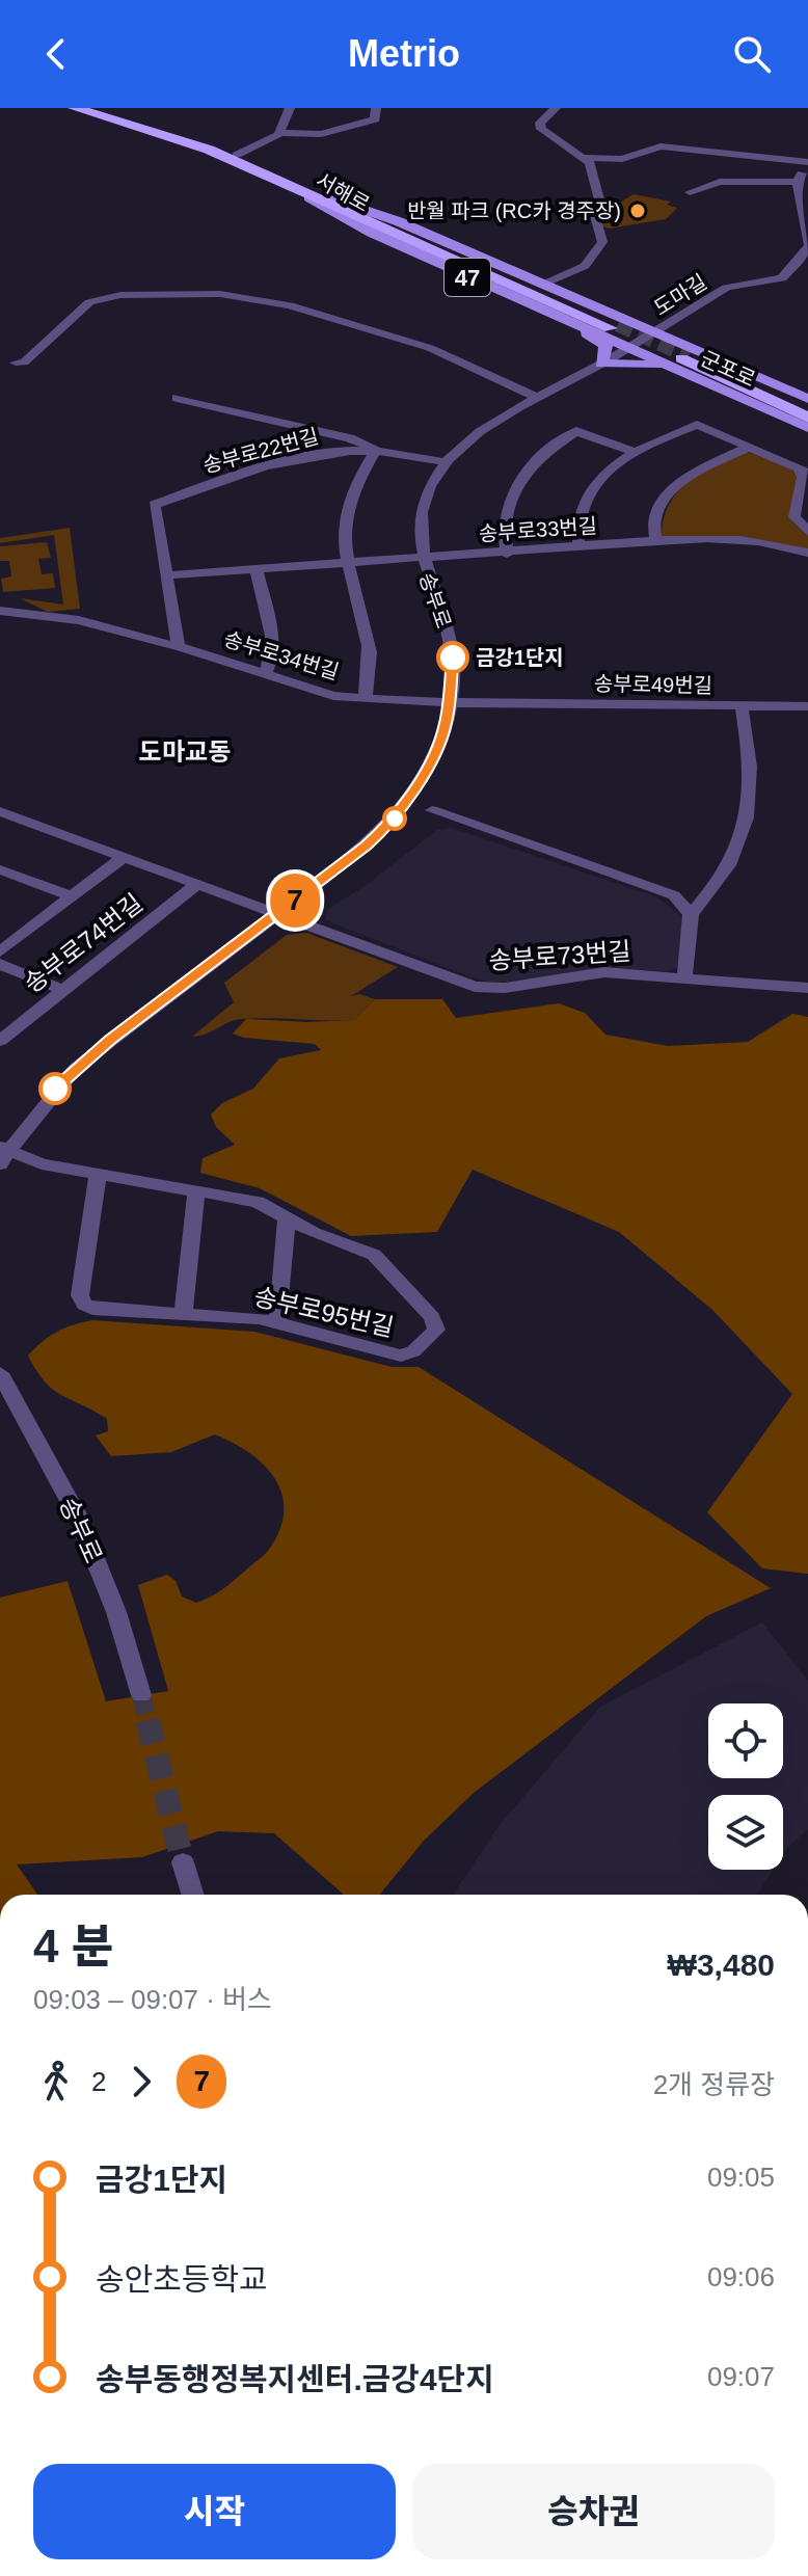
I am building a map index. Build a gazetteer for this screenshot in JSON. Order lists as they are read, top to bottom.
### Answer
{
  "streets": {
    "highway": ["서해로", "47"],
    "main road": ["군포로"],
    "street": [
      "도마길",
      "송부로22번길",
      "송부로33번길",
      "송부로",
      "송부로34번길",
      "송부로49번길",
      "송부로74번길",
      "송부로73번길",
      "송부로95번길"
    ]
  },
  "crossings": [
    ["서해로", "47"],
    ["서해로", "도마길"],
    ["서해로", "군포로"],
    ["서해로", "송부로"],
    ["47", "군포로"],
    ["도마길", "군포로"],
    ["도마길", "송부로"],
    ["군포로", "송부로"],
    ["송부로22번길", "송부로33번길"],
    ["송부로22번길", "송부로"],
    ["송부로33번길", "송부로"],
    ["송부로", "송부로34번길"],
    ["송부로", "송부로49번길"],
    ["송부로", "송부로74번길"],
    ["송부로", "송부로73번길"],
    ["송부로", "송부로95번길"],
    ["송부로34번길", "송부로49번길"],
    ["송부로74번길", "송부로73번길"]
  ],
  "districts": ["도마교동"],
  "places": ["반월 파크 (RC카 경주장)", "금강1단지"],
  "lines": ["bus line 7"],
  "page": {
    "header": "Metrio",
    "on_map": "7",
    "heading": ["4 분", "09:03 – 09:07 · 버스", "₩3,480"],
    "legs": ["2", "7", "2개 정류장"],
    "list": [
      {
        "name": "금강1단지",
        "value": "09:05"
      },
      {
        "name": "송안초등학교",
        "value": "09:06"
      },
      {
        "name": "송부동행정복지센터.금강4단지",
        "value": "09:07"
      }
    ],
    "buttons": ["시작", "승차권"]
  }
}
